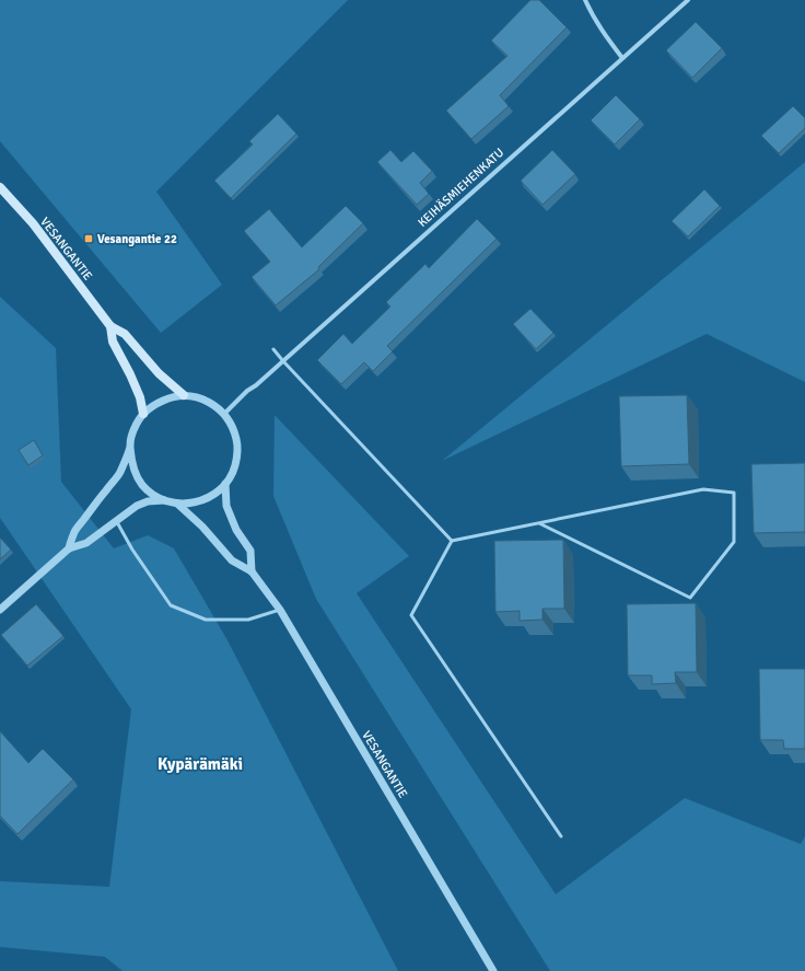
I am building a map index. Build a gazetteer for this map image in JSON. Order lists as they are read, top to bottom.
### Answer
{
  "streets": {
    "main road": ["VESANGANTIE"],
    "street": ["KEIHÄSMIEHENKATU"]
  },
  "crossings": [
    ["KEIHÄSMIEHENKATU", "VESANGANTIE"]
  ],
  "districts": ["Kypärämäki"],
  "places": {
    "transit": ["Vesangantie 22"]
  }
}
